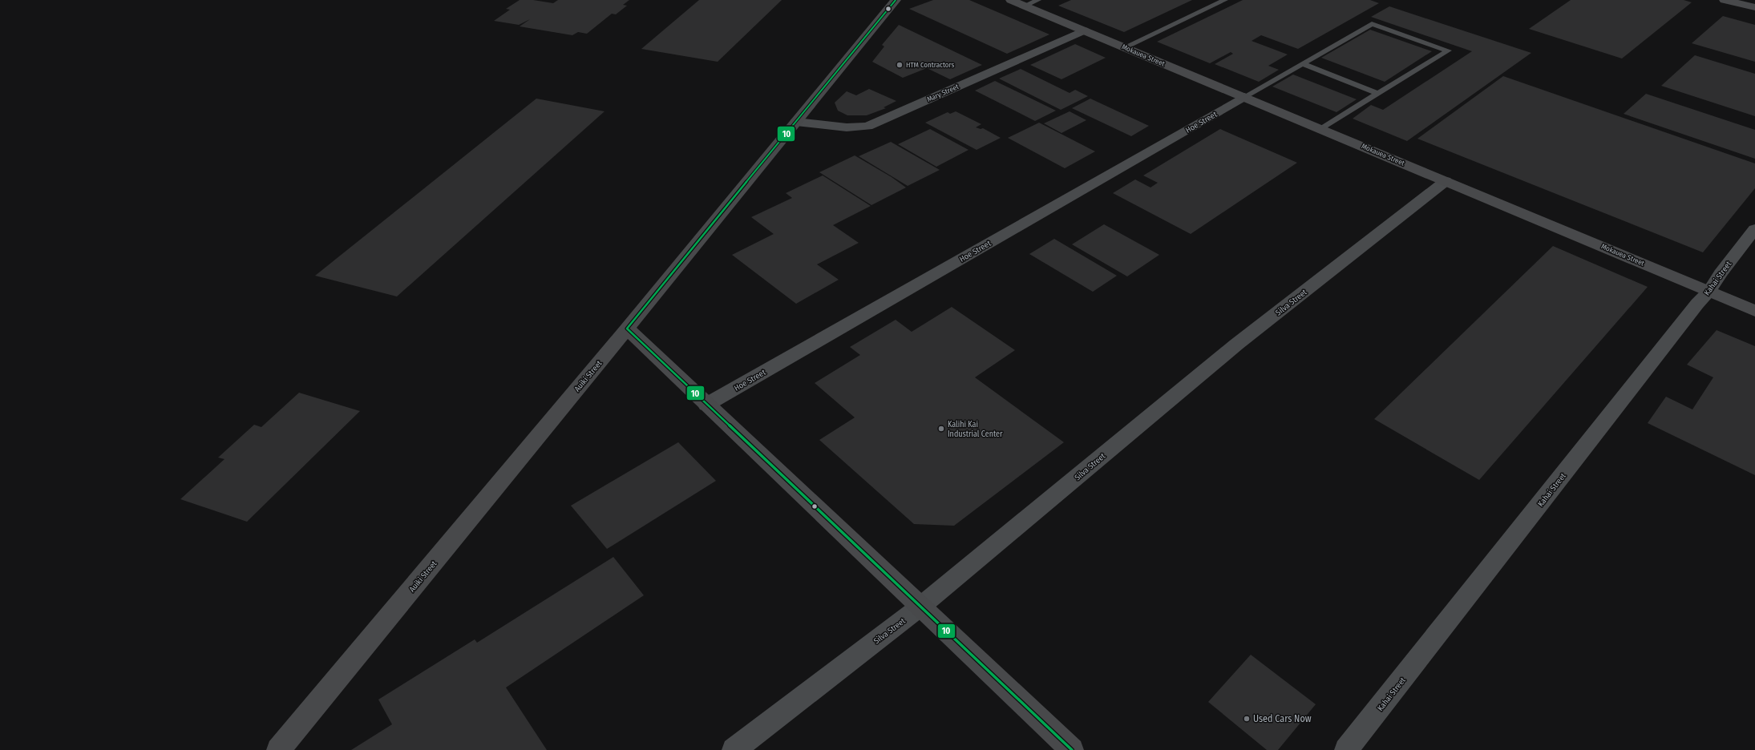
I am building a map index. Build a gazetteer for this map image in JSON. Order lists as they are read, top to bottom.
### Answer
{
  "streets": {
    "street": [
      "Mokauea Street",
      "Mary Street",
      "Hoe Street",
      "Kahai Street",
      "Silva Street",
      "Auiki Street"
    ]
  },
  "crossings": [
    ["Mokauea Street", "Mary Street"],
    ["Mokauea Street", "Hoe Street"],
    ["Mokauea Street", "Kahai Street"],
    ["Mokauea Street", "Silva Street"],
    ["Mary Street", "Auiki Street"]
  ],
  "places": ["HTM Contractors", "Kalihi Kai Industrial Center", "Used Cars Now"],
  "lines": ["transit line 10"]
}
